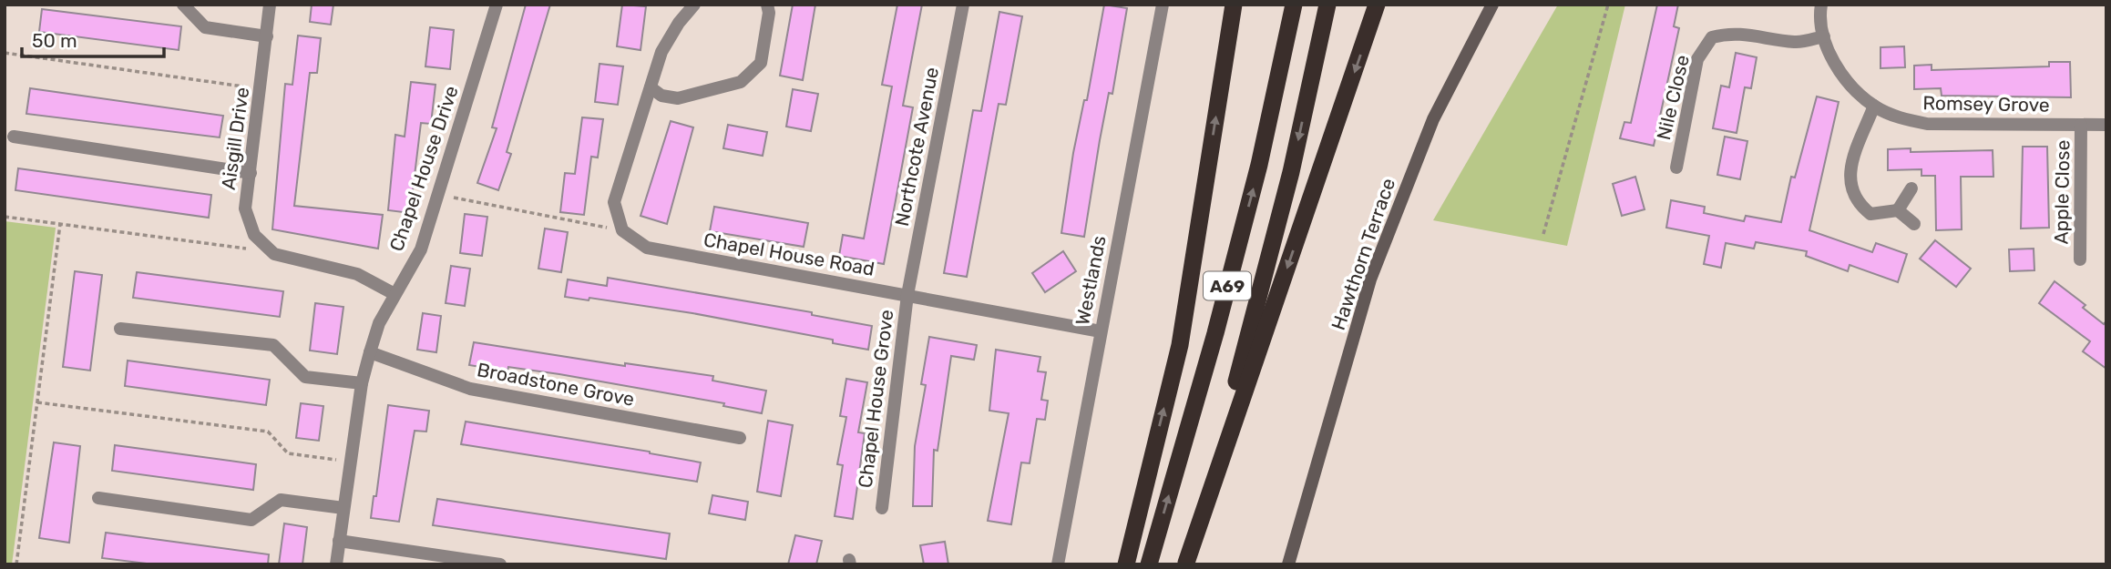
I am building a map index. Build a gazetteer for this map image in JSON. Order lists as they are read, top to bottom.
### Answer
{
  "streets": {
    "highway": ["A69"],
    "main road": ["Hawthorn Terrace"],
    "street": [
      "Nile Close",
      "Romsey Grove",
      "Aisgill Drive",
      "Northcote Avenue",
      "Chapel House Drive",
      "Apple Close",
      "Chapel House Road",
      "Westlands",
      "Broadstone Grove",
      "Chapel House Grove"
    ]
  },
  "crossings": [
    ["Nile Close", "Romsey Grove"],
    ["Romsey Grove", "Apple Close"],
    ["Northcote Avenue", "Chapel House Road"],
    ["Northcote Avenue", "Chapel House Grove"],
    ["Chapel House Drive", "Broadstone Grove"],
    ["Chapel House Road", "Westlands"],
    ["Chapel House Road", "Chapel House Grove"]
  ],
  "scale_bar": "50 m"
}
